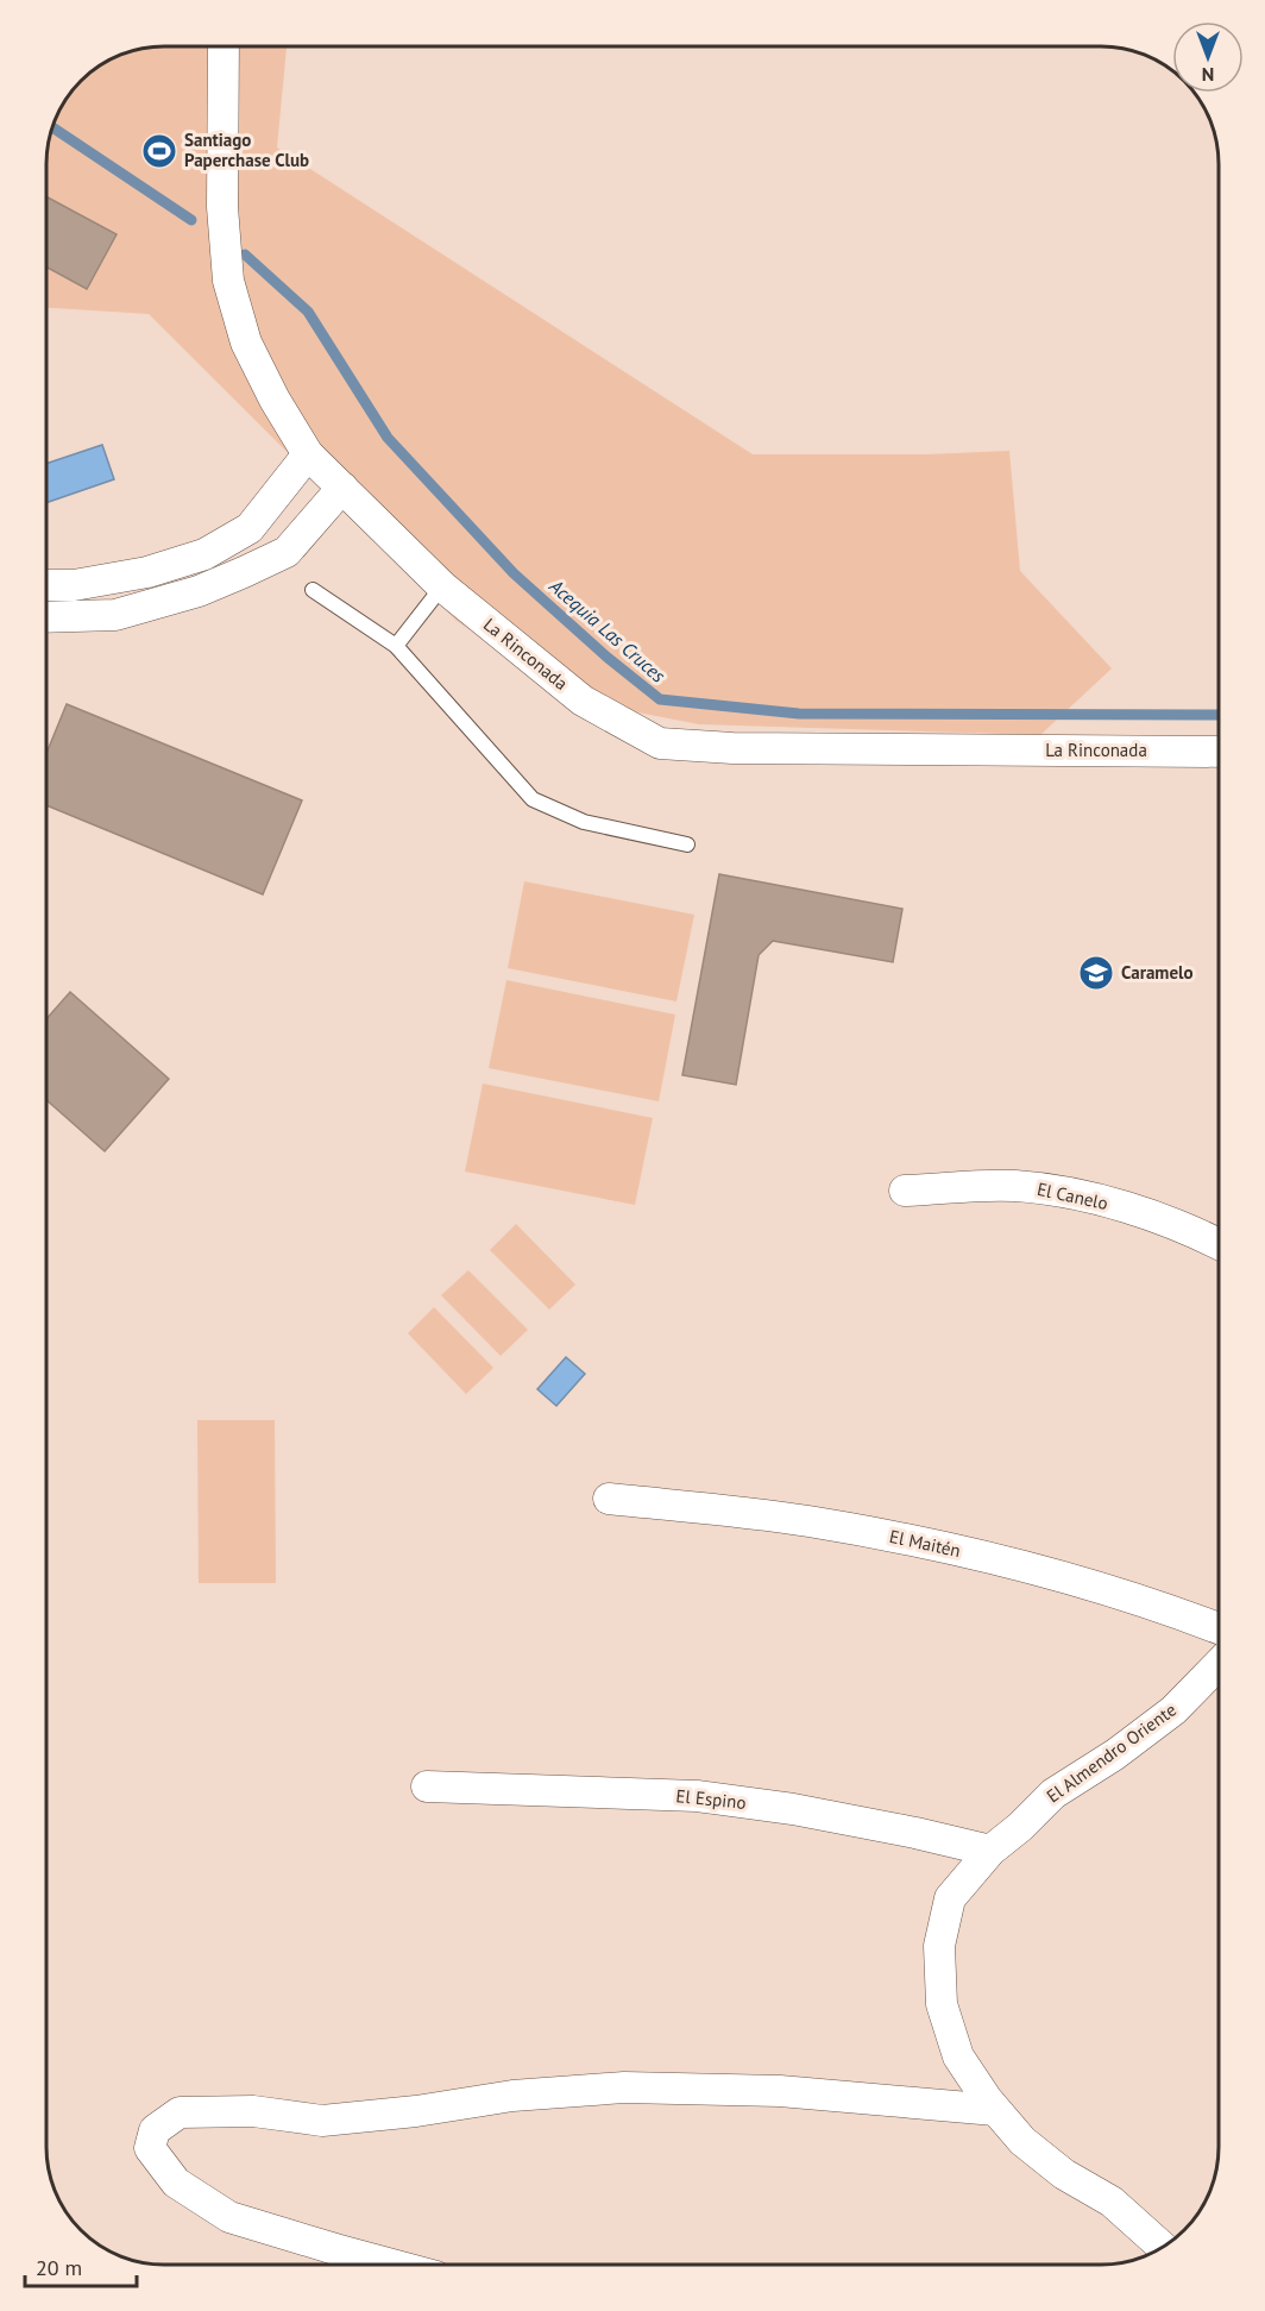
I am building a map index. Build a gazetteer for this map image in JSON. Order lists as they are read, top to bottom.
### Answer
{
  "streets": {
    "street": [
      "La Rinconada",
      "El Canelo",
      "El Maitén",
      "El Almendro Oriente",
      "El Espino"
    ]
  },
  "crossings": [
    ["El Almendro Oriente", "El Espino"]
  ],
  "water": ["Acequia Las Cruces"],
  "places": {
    "sports": ["Santiago Paperchase Club"],
    "school or university": ["Caramelo"]
  },
  "scale_bar": "20 m",
  "north": "bottom"
}
